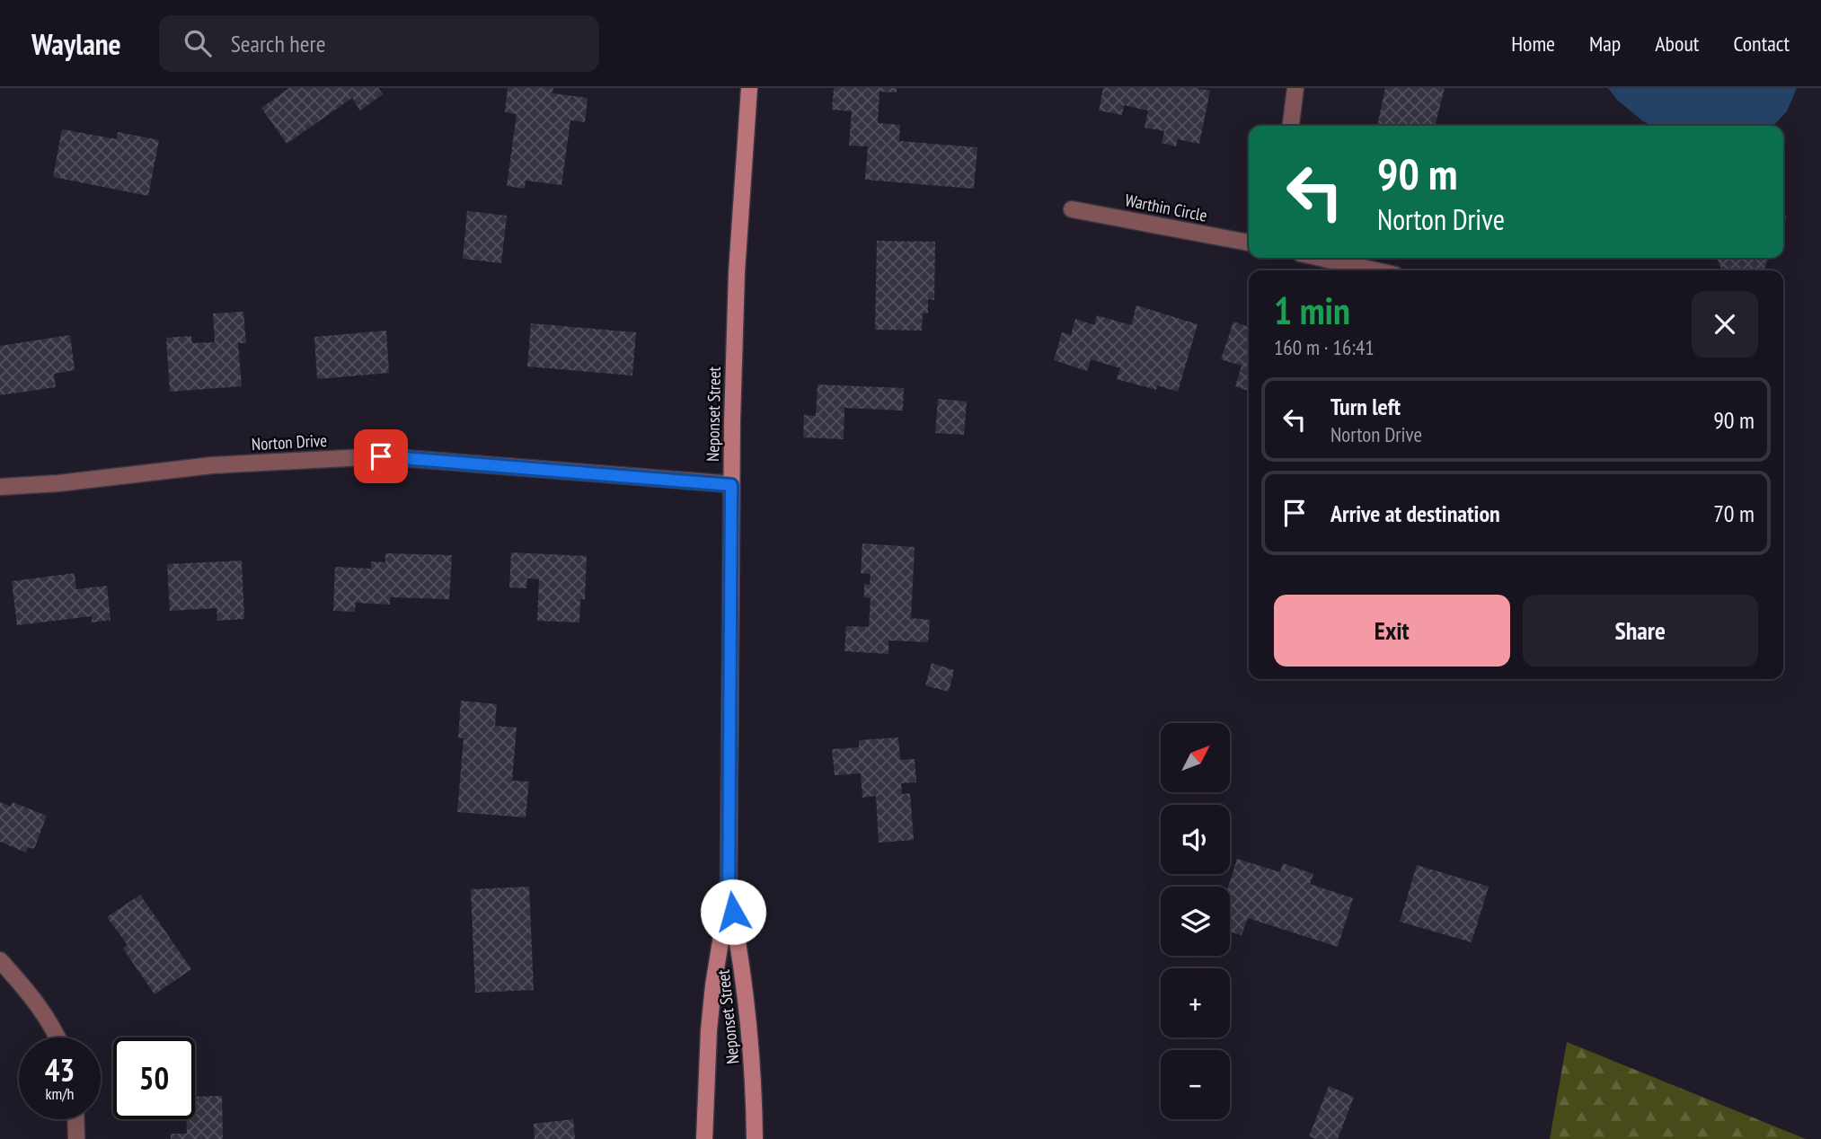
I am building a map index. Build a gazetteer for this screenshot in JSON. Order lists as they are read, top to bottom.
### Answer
{
  "streets": {
    "main road": ["Neponset Street"],
    "street": ["Warthin Circle", "Norton Drive"]
  },
  "crossings": [
    ["Neponset Street", "Norton Drive"]
  ],
  "north": "top right",
  "page": {
    "header": "Waylane",
    "search": "Search here",
    "nav": [
      "Home",
      "Map",
      "About",
      "Contact"
    ],
    "turn": ["90 m", "Norton Drive"],
    "heading": ["1 min", "160 m · 16:41"],
    "list": [
      {
        "name": "Turn left",
        "note": "Norton Drive",
        "value": "90 m"
      },
      {
        "name": "Arrive at destination",
        "value": "70 m"
      }
    ],
    "buttons": ["Exit", "Share"],
    "map_buttons": ["+", "−"],
    "speed": "43 km/h",
    "limit": "50"
  }
}
